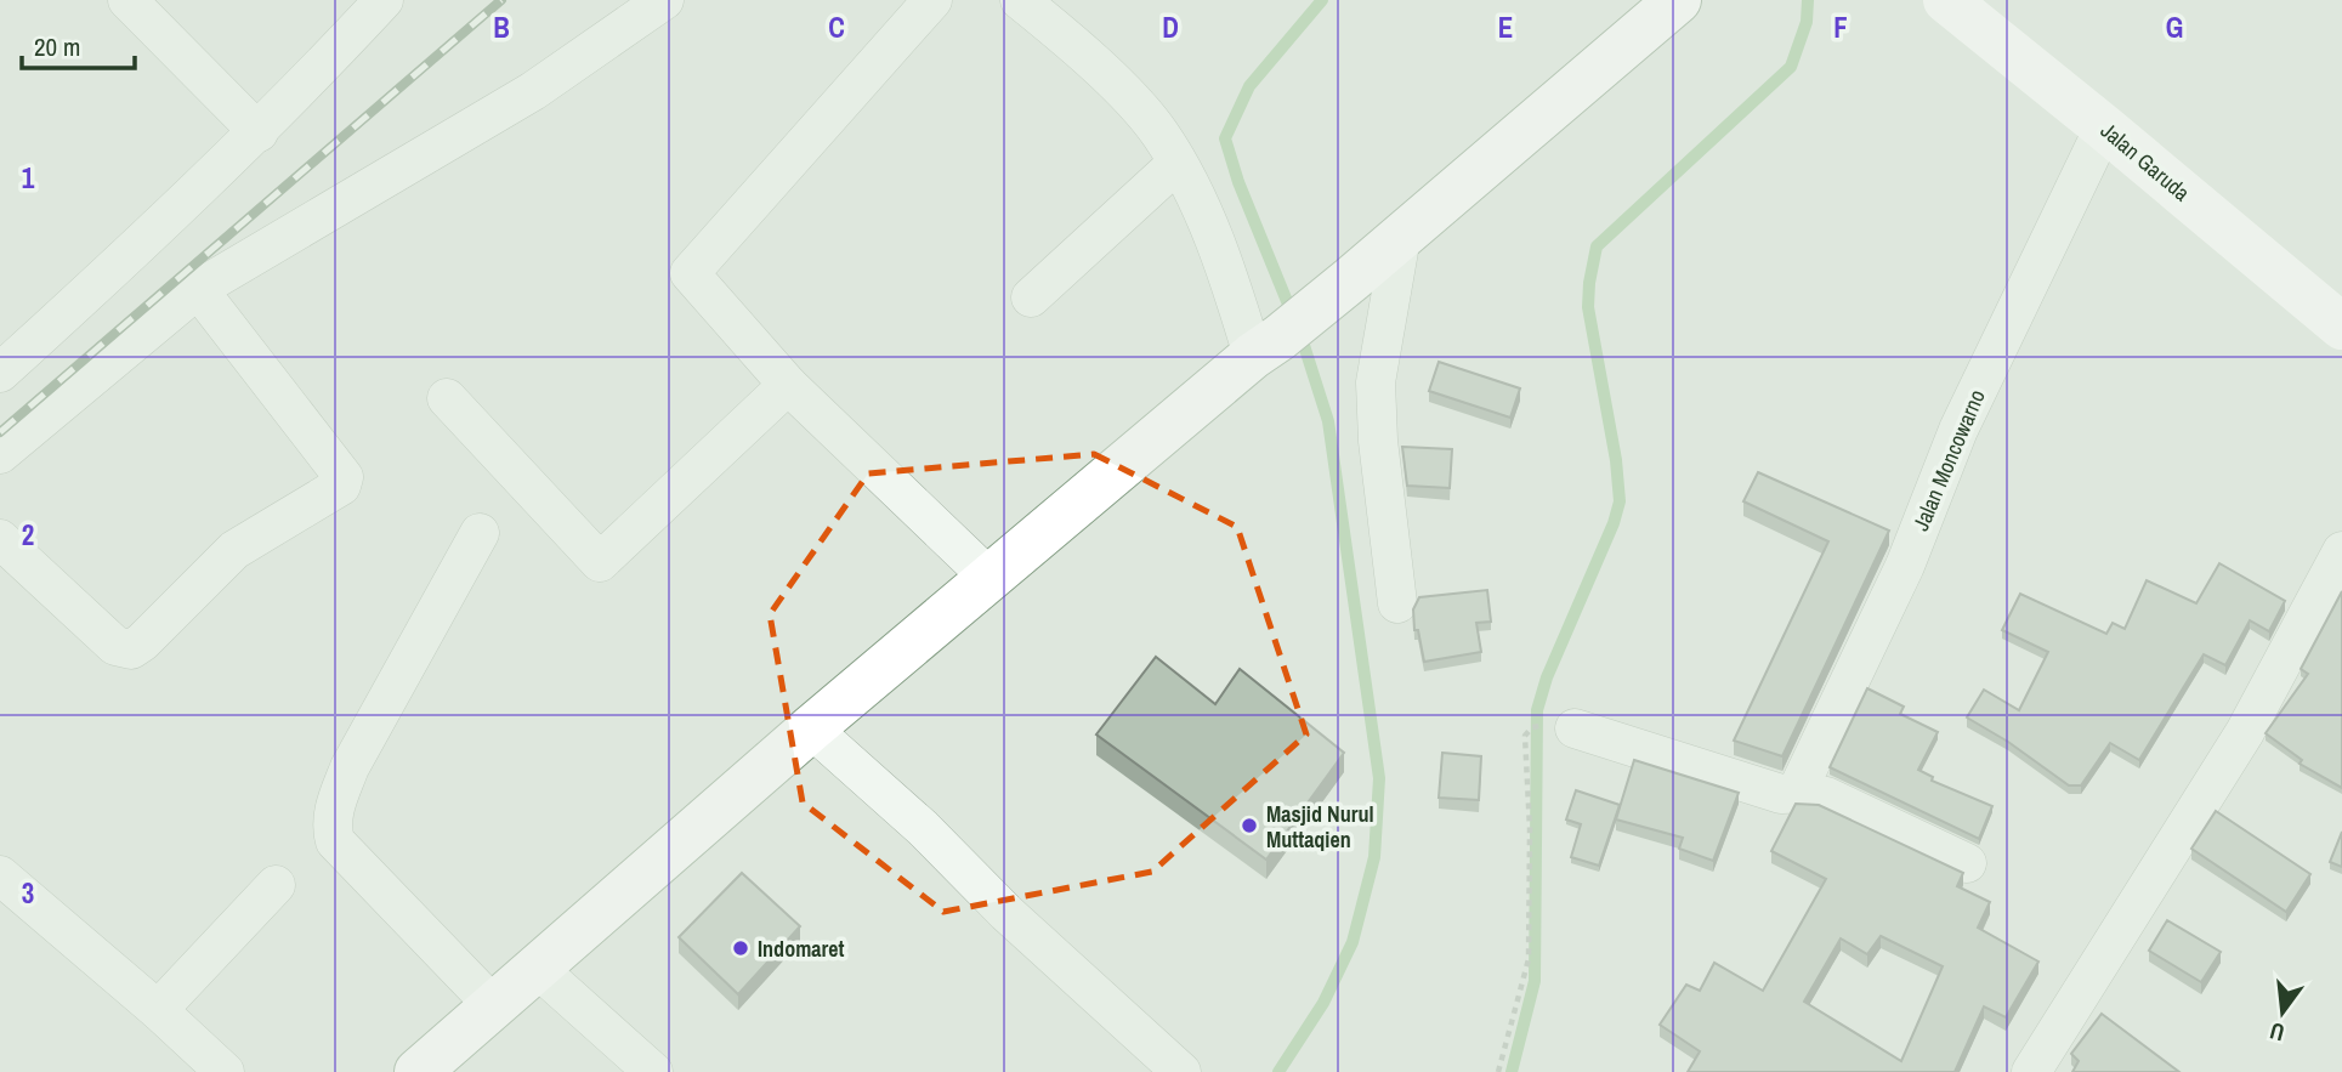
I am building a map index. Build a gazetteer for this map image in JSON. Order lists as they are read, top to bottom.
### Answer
{
  "streets": {
    "main road": ["Jalan Garuda"],
    "street": ["Jalan Moncowarno"]
  },
  "crossings": [
    ["Jalan Garuda", "Jalan Moncowarno"]
  ],
  "places": ["Masjid Nurul Muttaqien", "Indomaret"],
  "scale_bar": "20 m",
  "north": "bottom",
  "grid": {
    "columns": [
      "B",
      "C",
      "D",
      "E",
      "F",
      "G"
    ],
    "rows": ["1", "2", "3"]
  }
}
